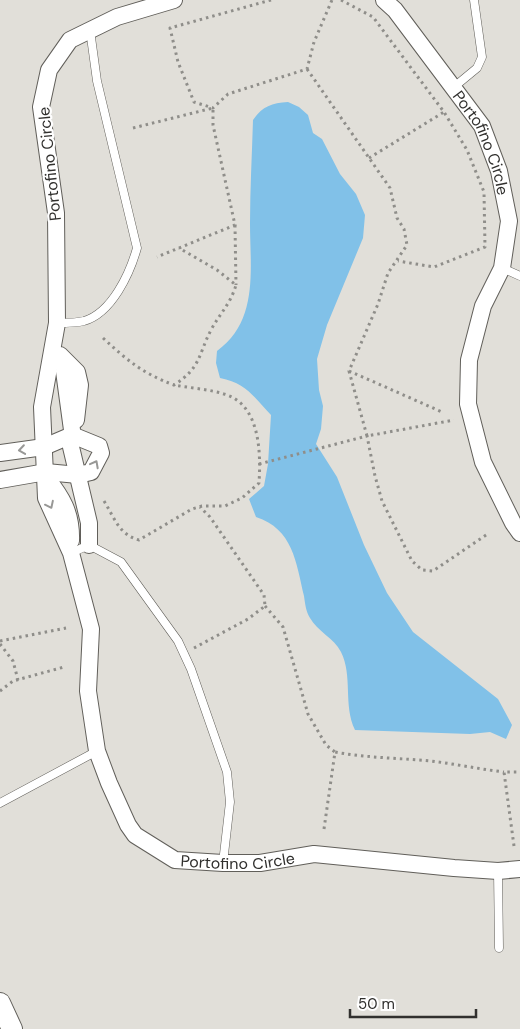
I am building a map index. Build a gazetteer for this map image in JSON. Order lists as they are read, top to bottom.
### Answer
{
  "streets": {
    "street": ["Portofino Circle"]
  },
  "scale_bar": "50 m"
}
